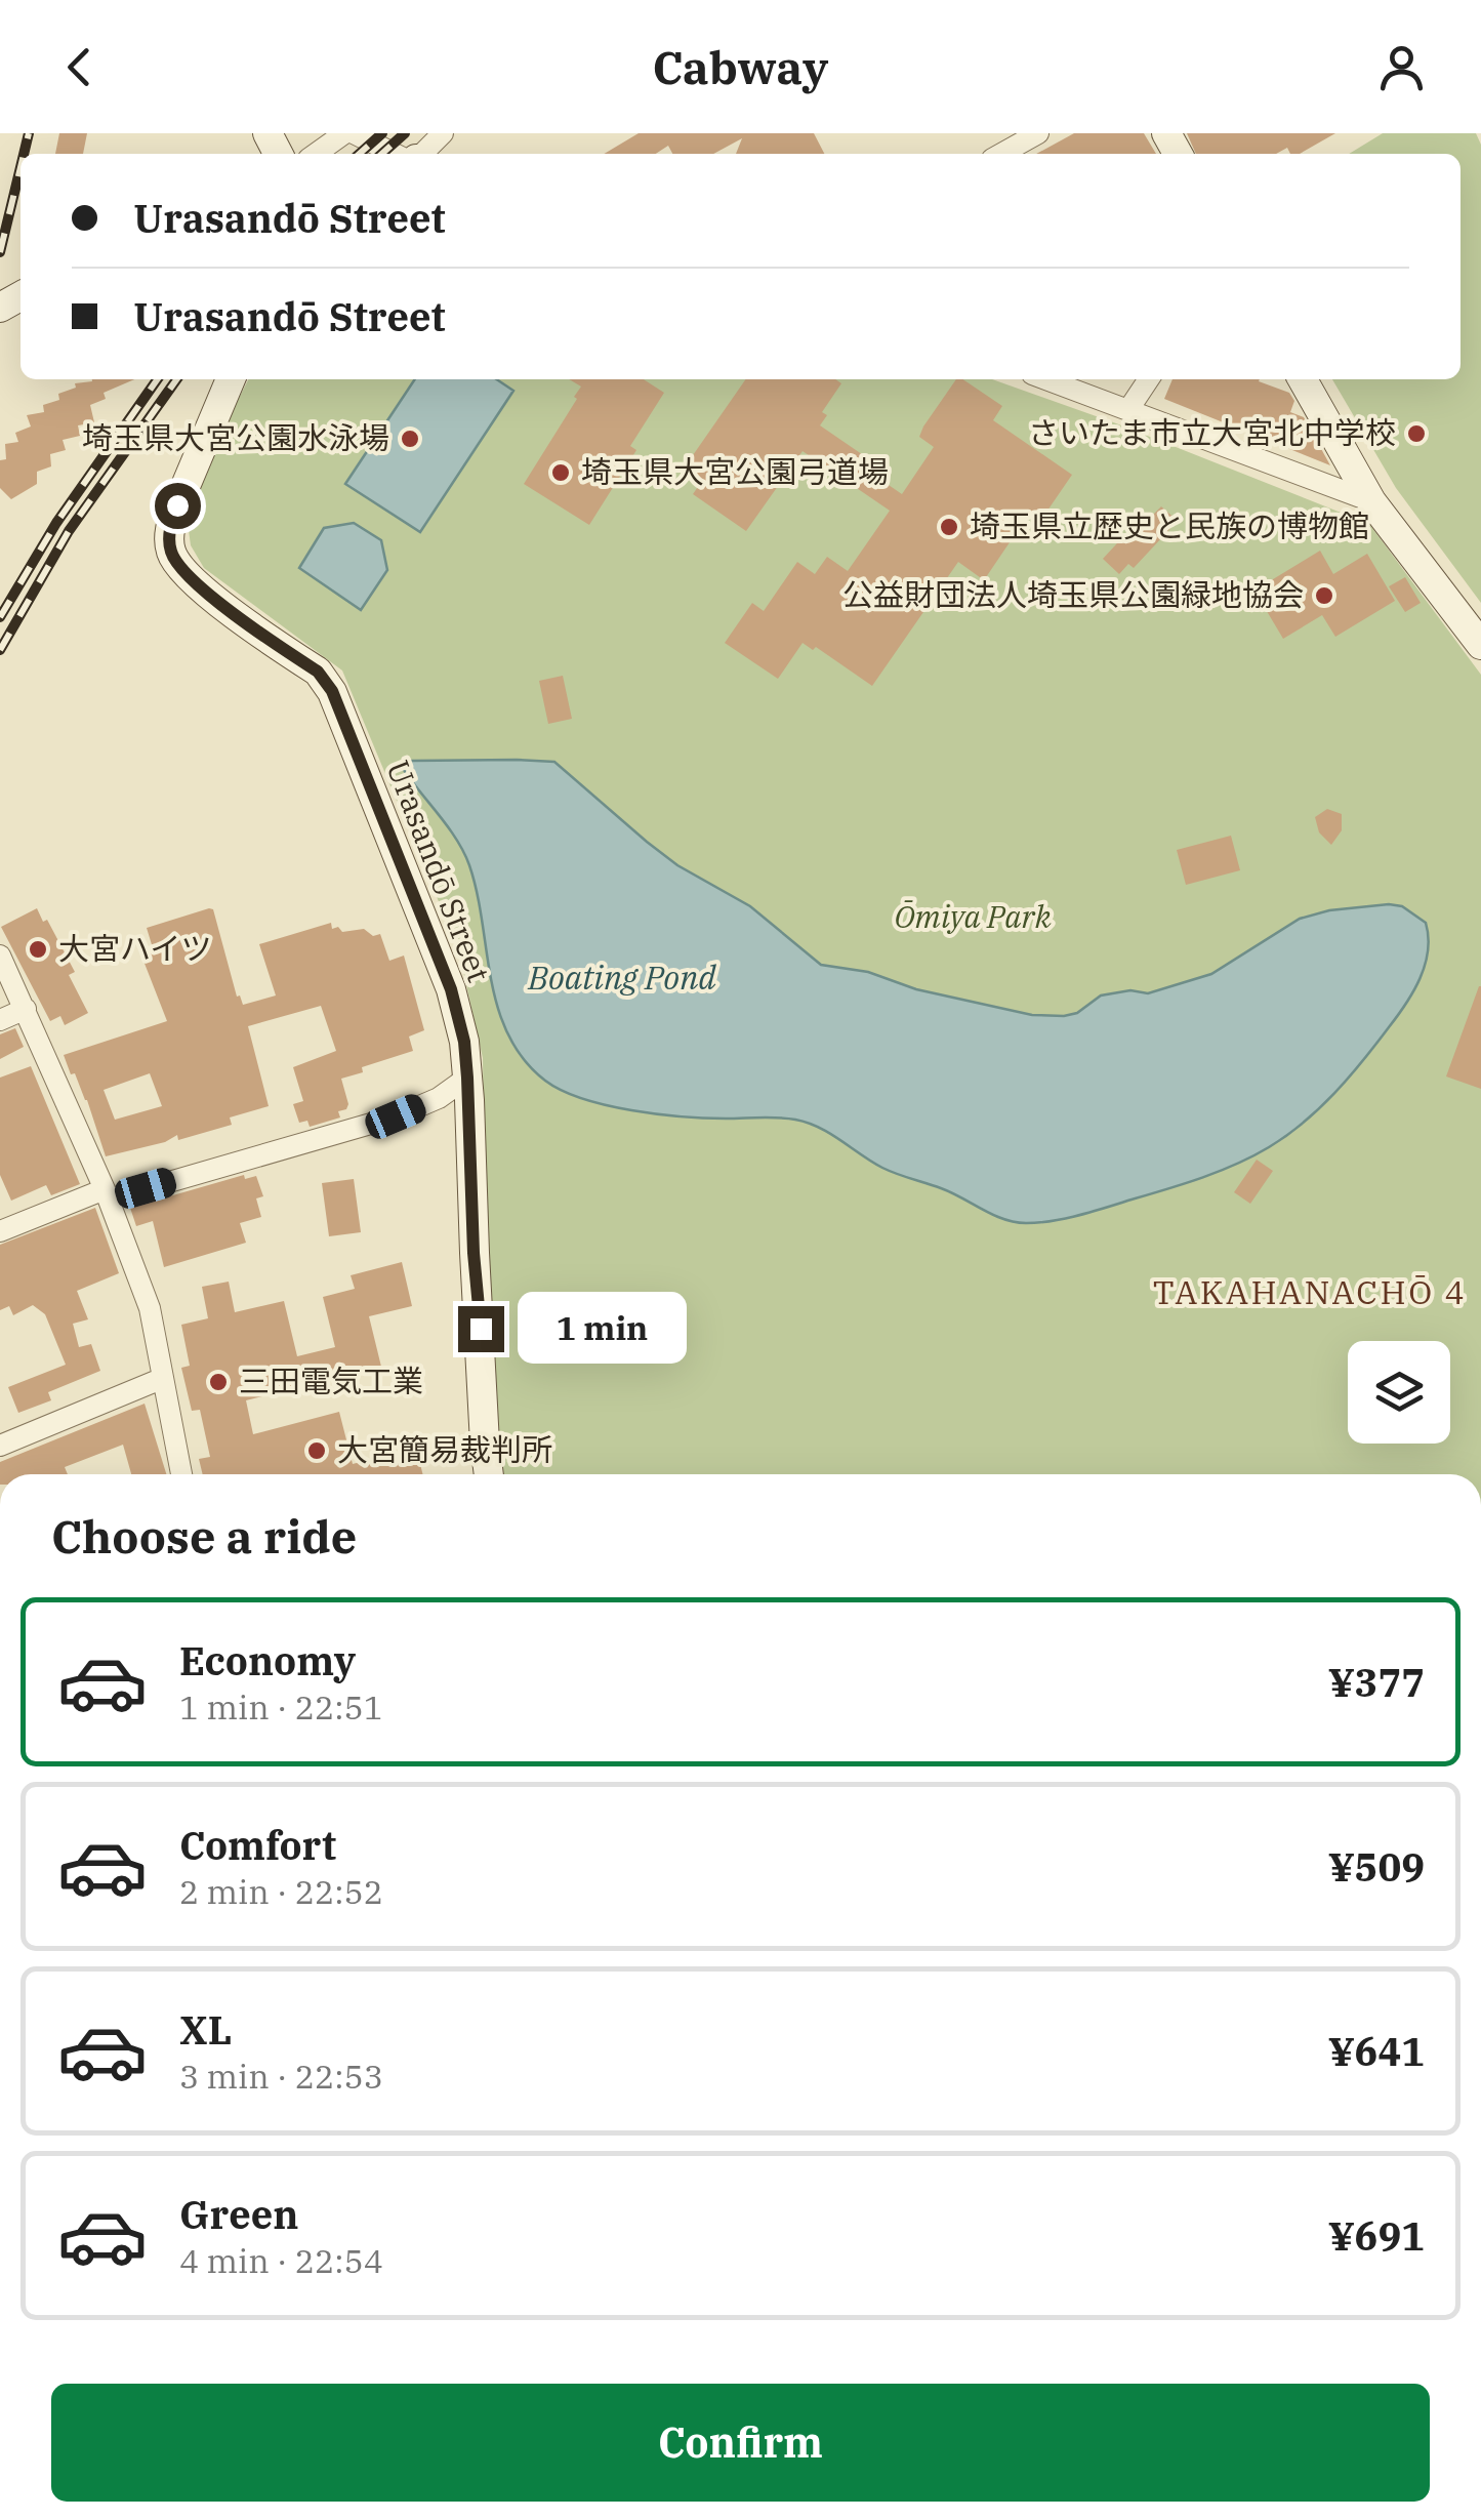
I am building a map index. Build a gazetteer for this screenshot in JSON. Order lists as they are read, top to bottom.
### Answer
{
  "streets": {
    "street": ["Urasandō Street"]
  },
  "districts": ["TAKAHANACHŌ 4"],
  "water": ["Boating Pond"],
  "parks": ["Ōmiya Park"],
  "places": [
    "さいたま市立大宮北中学校",
    "埼玉県大宮公園水泳場",
    "埼玉県大宮公園弓道場",
    "埼玉県立歴史と民族の博物館",
    "公益財団法人埼玉県公園緑地協会",
    "大宮ハイツ",
    "三田電気工業",
    "大宮簡易裁判所"
  ],
  "page": {
    "header": "Cabway",
    "banner": ["Urasandō Street", "Urasandō Street"],
    "bubble": "1 min",
    "heading": "Choose a ride",
    "list": [
      {
        "name": "Economy",
        "note": "1 min · 22:51",
        "value": "¥377"
      },
      {
        "name": "Comfort",
        "note": "2 min · 22:52",
        "value": "¥509"
      },
      {
        "name": "XL",
        "note": "3 min · 22:53",
        "value": "¥641"
      },
      {
        "name": "Green",
        "note": "4 min · 22:54",
        "value": "¥691"
      }
    ],
    "buttons": "Confirm"
  }
}
